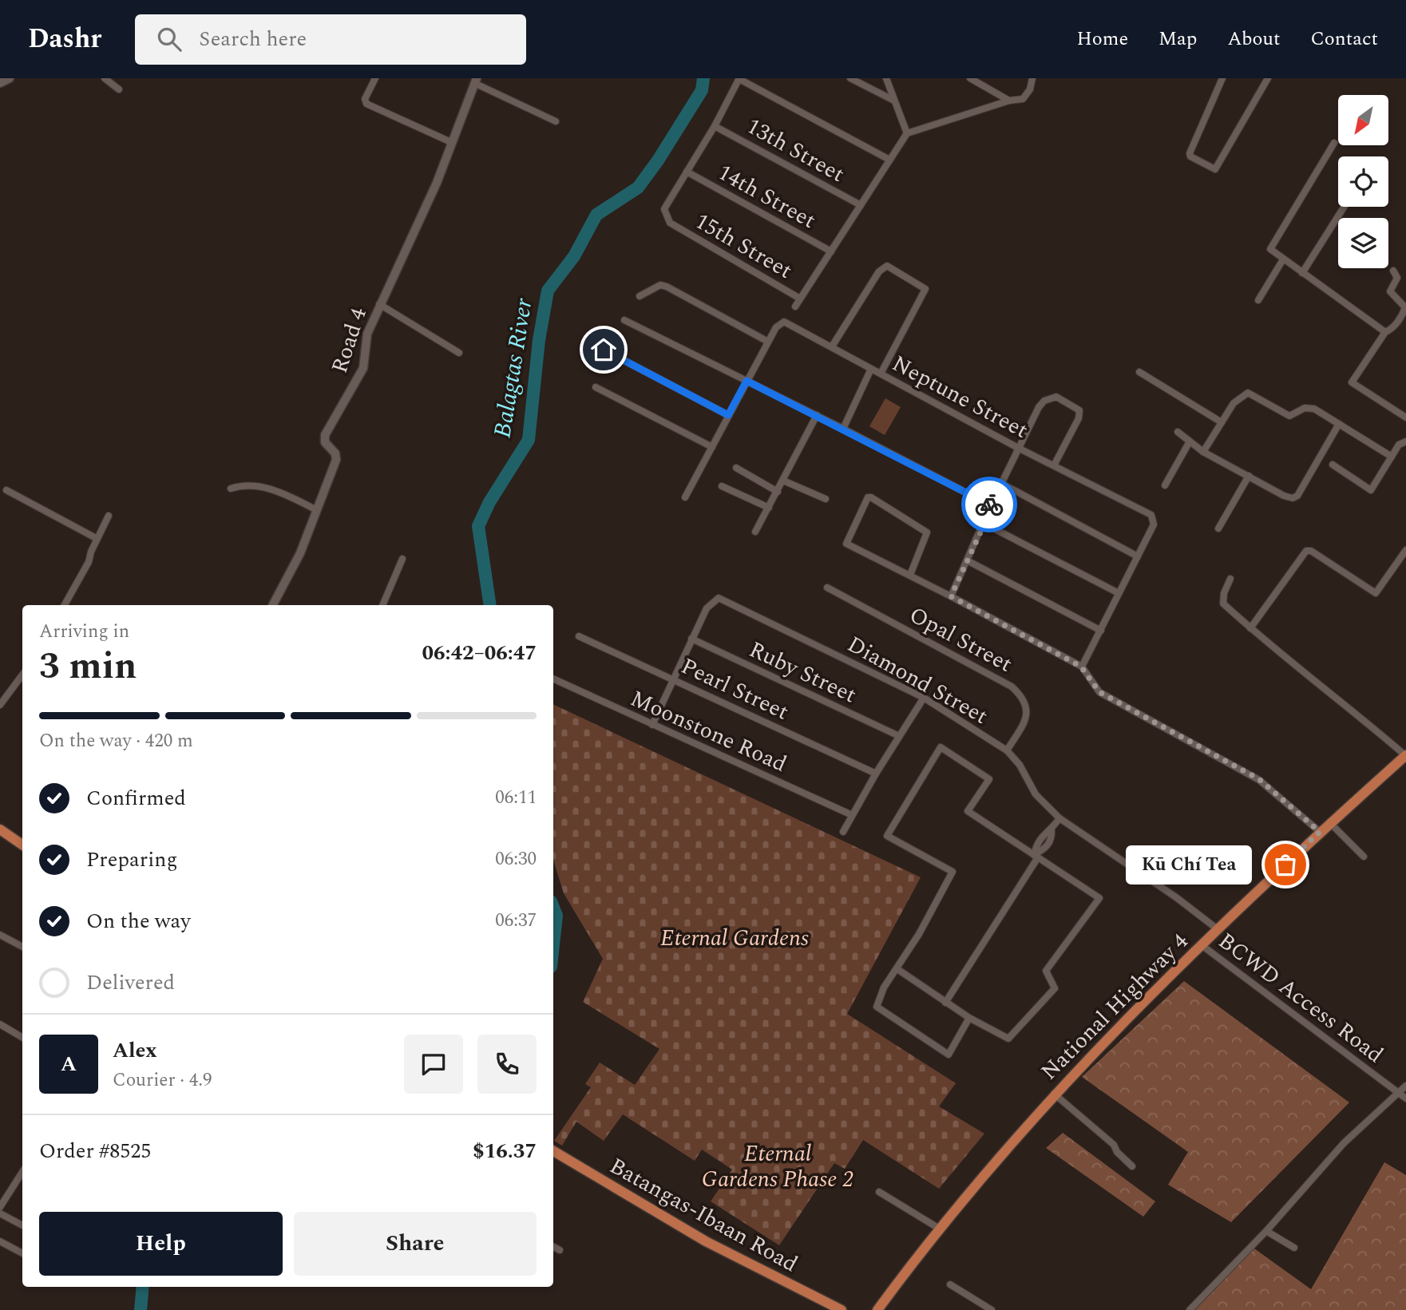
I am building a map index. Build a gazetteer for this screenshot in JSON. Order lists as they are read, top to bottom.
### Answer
{
  "streets": {
    "main road": ["National Highway 4", "Batangas-Ibaan Road"],
    "street": [
      "13th Street",
      "14th Street",
      "15th Street",
      "Road 4",
      "Neptune Street",
      "Opal Street",
      "Ruby Street",
      "Diamond Street",
      "Pearl Street",
      "Moonstone Road",
      "BCWD Access Road"
    ]
  },
  "crossings": [
    ["14th Street", "15th Street"],
    ["Opal Street", "Diamond Street"],
    ["Ruby Street", "Diamond Street"],
    ["Diamond Street", "Pearl Street"],
    ["Diamond Street", "Moonstone Road"],
    ["Diamond Street", "National Highway 4"],
    ["BCWD Access Road", "National Highway 4"]
  ],
  "water": ["Balagtas River"],
  "parks": ["Eternal Gardens", "Eternal Gardens Phase 2"],
  "places": ["Kū Chí Tea"],
  "north": "bottom left",
  "page": {
    "header": "Dashr",
    "search": "Search here",
    "nav": [
      "Home",
      "Map",
      "About",
      "Contact"
    ],
    "heading": ["3 min", "Arriving in", "06:42–06:47"],
    "panel": [
      "Alex",
      "Courier · 4.9",
      "Order #8525",
      "$16.37"
    ],
    "bar": "On the way · 420 m",
    "list": [
      ["Confirmed", "06:11"],
      ["Preparing", "06:30"],
      ["On the way", "06:37"],
      "Delivered"
    ],
    "bubble": "Kū Chí Tea",
    "round": "A",
    "buttons": ["Help", "Share"]
  }
}
